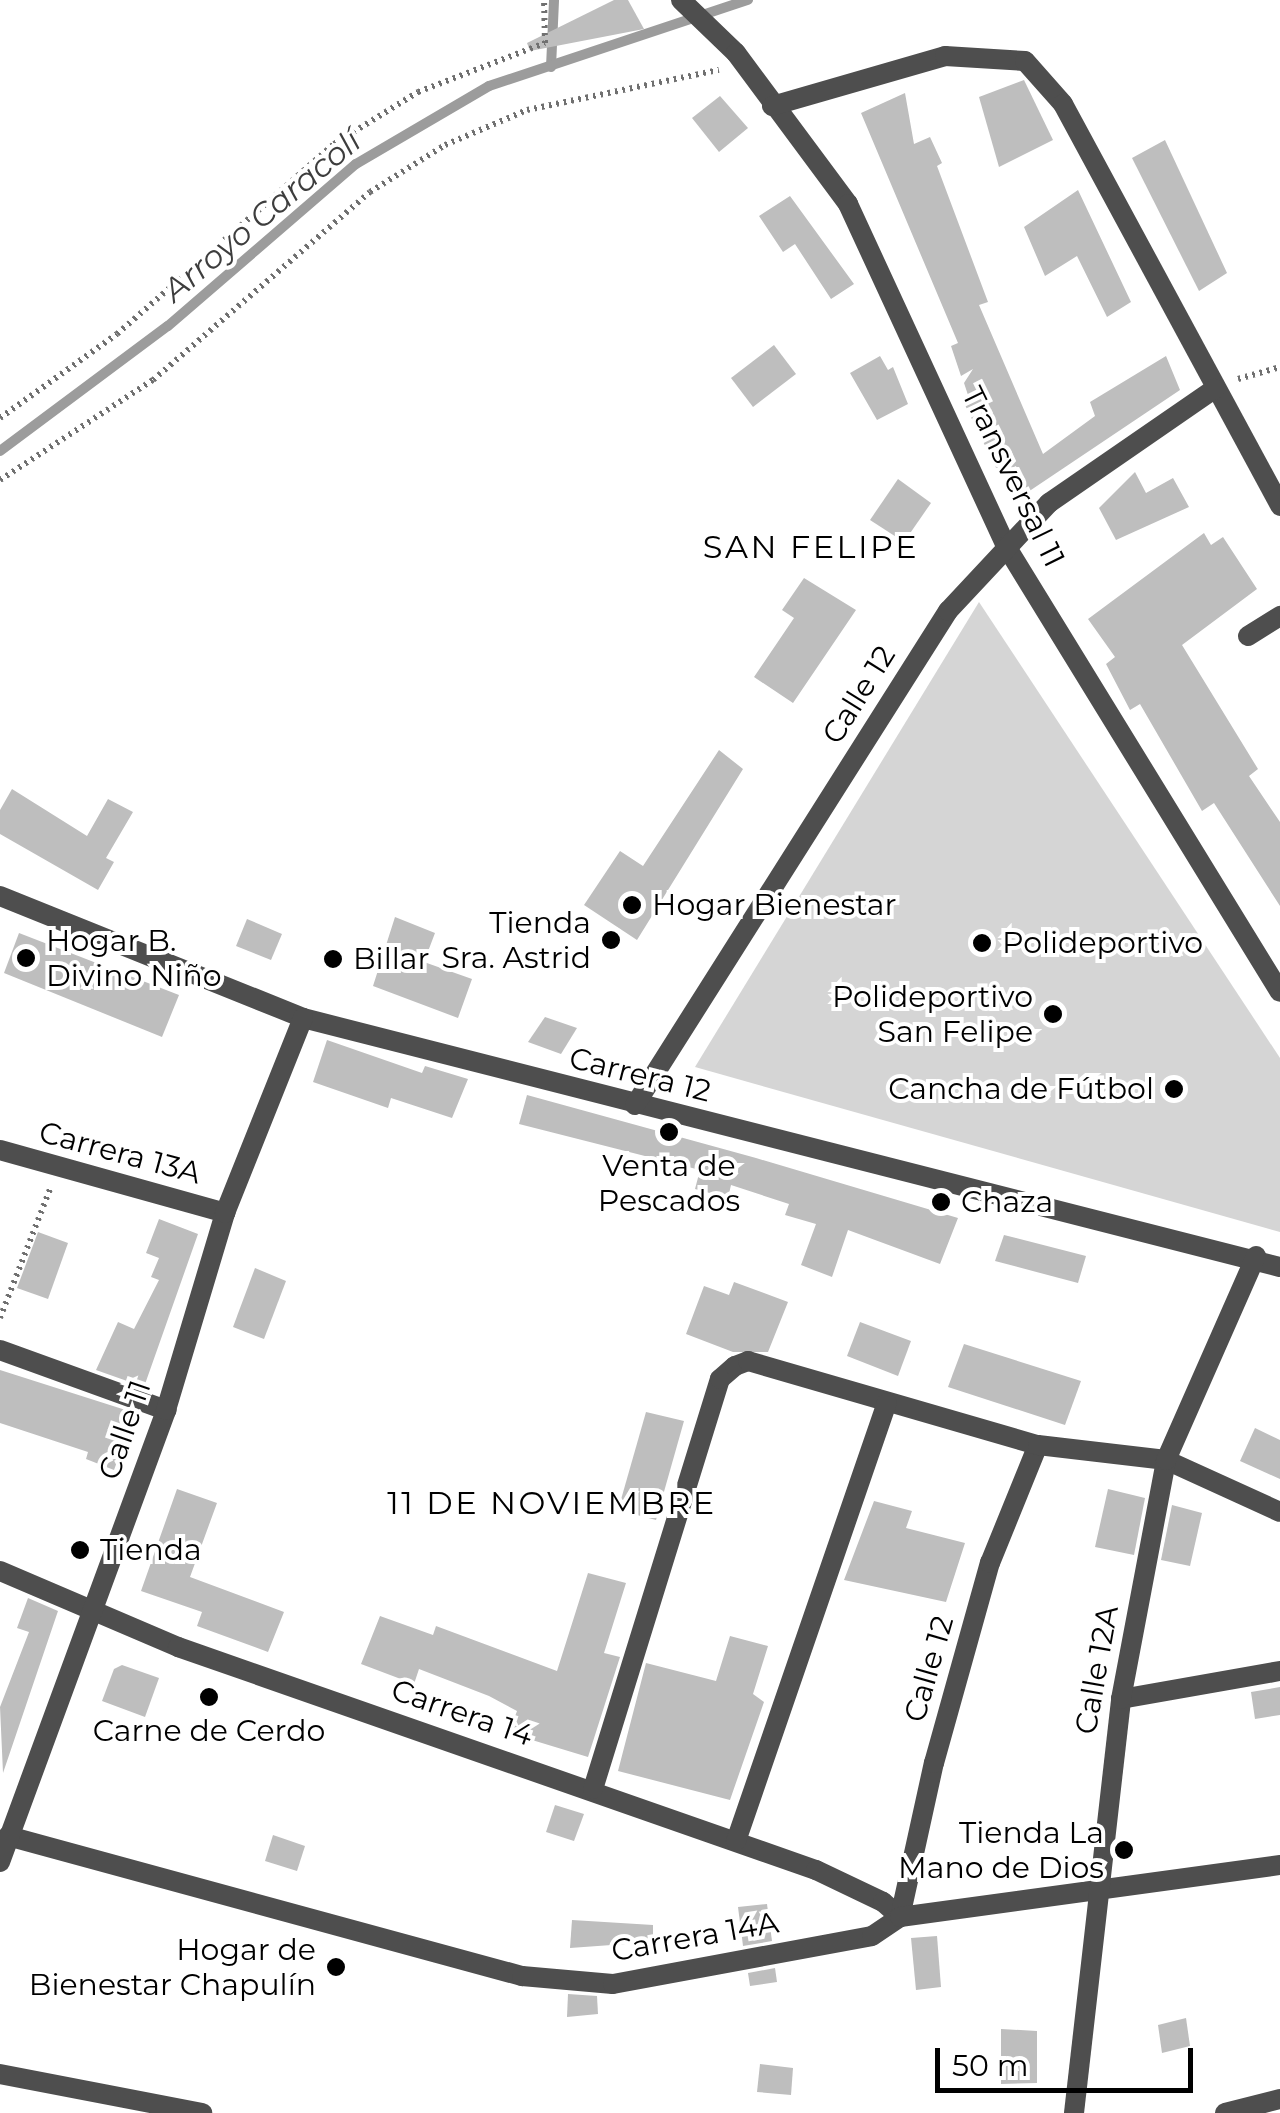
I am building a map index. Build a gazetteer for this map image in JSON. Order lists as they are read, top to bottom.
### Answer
{
  "streets": {
    "street": [
      "Transversal 11",
      "Calle 12",
      "Carrera 12",
      "Carrera 13A",
      "Calle 11",
      "Calle 12A",
      "Carrera 14",
      "Carrera 14A"
    ]
  },
  "crossings": [
    ["Transversal 11", "Calle 12"],
    ["Calle 12", "Carrera 12"],
    ["Calle 12", "Carrera 14"],
    ["Calle 12", "Carrera 14A"],
    ["Carrera 12", "Calle 11"],
    ["Carrera 12", "Calle 12A"],
    ["Carrera 13A", "Calle 11"],
    ["Calle 11", "Carrera 14"],
    ["Calle 11", "Carrera 14A"],
    ["Calle 12A", "Carrera 14A"],
    ["Carrera 14", "Carrera 14A"]
  ],
  "districts": ["SAN FELIPE", "11 DE NOVIEMBRE"],
  "water": ["Arroyo Caracolí"],
  "places": [
    "Hogar Bienestar",
    "Tienda Sra. Astrid",
    "Polideportivo",
    "Hogar B. Divino Niño",
    "Billar",
    "Polideportivo San Felipe",
    "Cancha de Fútbol",
    "Venta de Pescados",
    "Chaza",
    "Tienda",
    "Carne de Cerdo",
    "Tienda La Mano de Dios",
    "Hogar de Bienestar Chapulín"
  ],
  "scale_bar": "50 m"
}
